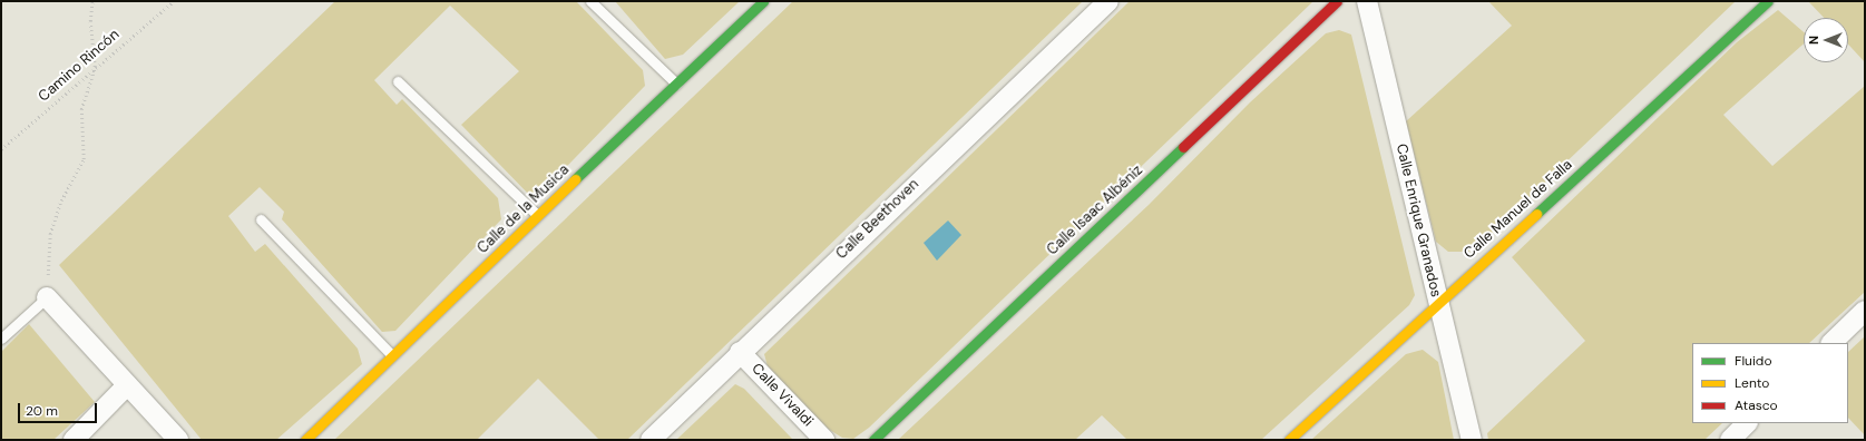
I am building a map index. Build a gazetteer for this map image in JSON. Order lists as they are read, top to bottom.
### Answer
{
  "streets": {
    "street": [
      "Calle de la Musica",
      "Calle Manuel de Falla",
      "Calle Isaac Albéniz",
      "Calle Beethoven",
      "Calle Enrique Granados",
      "Calle Vivaldi"
    ],
    "path": ["Camino Rincón"]
  },
  "crossings": [
    ["Calle Manuel de Falla", "Calle Enrique Granados"],
    ["Calle Beethoven", "Calle Vivaldi"]
  ],
  "legend": ["Fluido", "Lento", "Atasco"],
  "scale_bar": "20 m",
  "north": "left"
}
